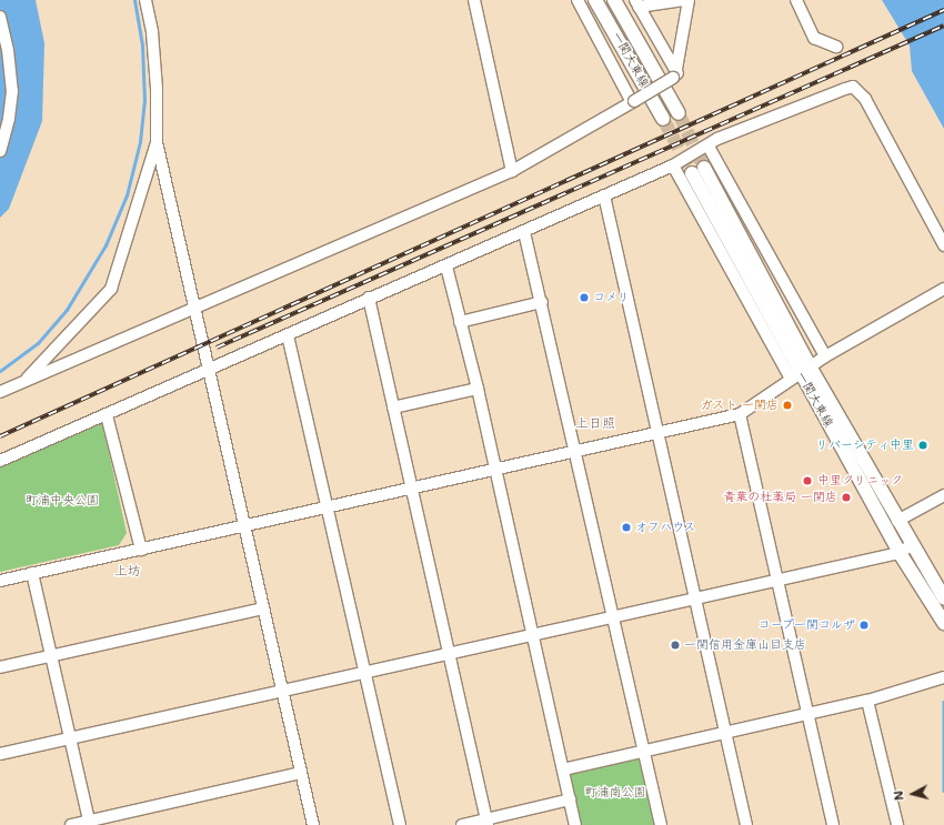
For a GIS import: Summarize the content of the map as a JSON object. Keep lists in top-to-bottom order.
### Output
{
  "streets": {
    "main road": ["一関大東線"]
  },
  "districts": ["上日照", "上坊"],
  "parks": ["町浦中央公園", "町浦南公園"],
  "places": [
    "コメリ",
    "ガスト 一関店",
    "リバーシティ中里",
    "中里クリニック",
    "青葉の杜薬局 一関店",
    "オフハウス",
    "コープ一関コルザ",
    "一関信用金庫山目支店"
  ],
  "north": "left"
}
